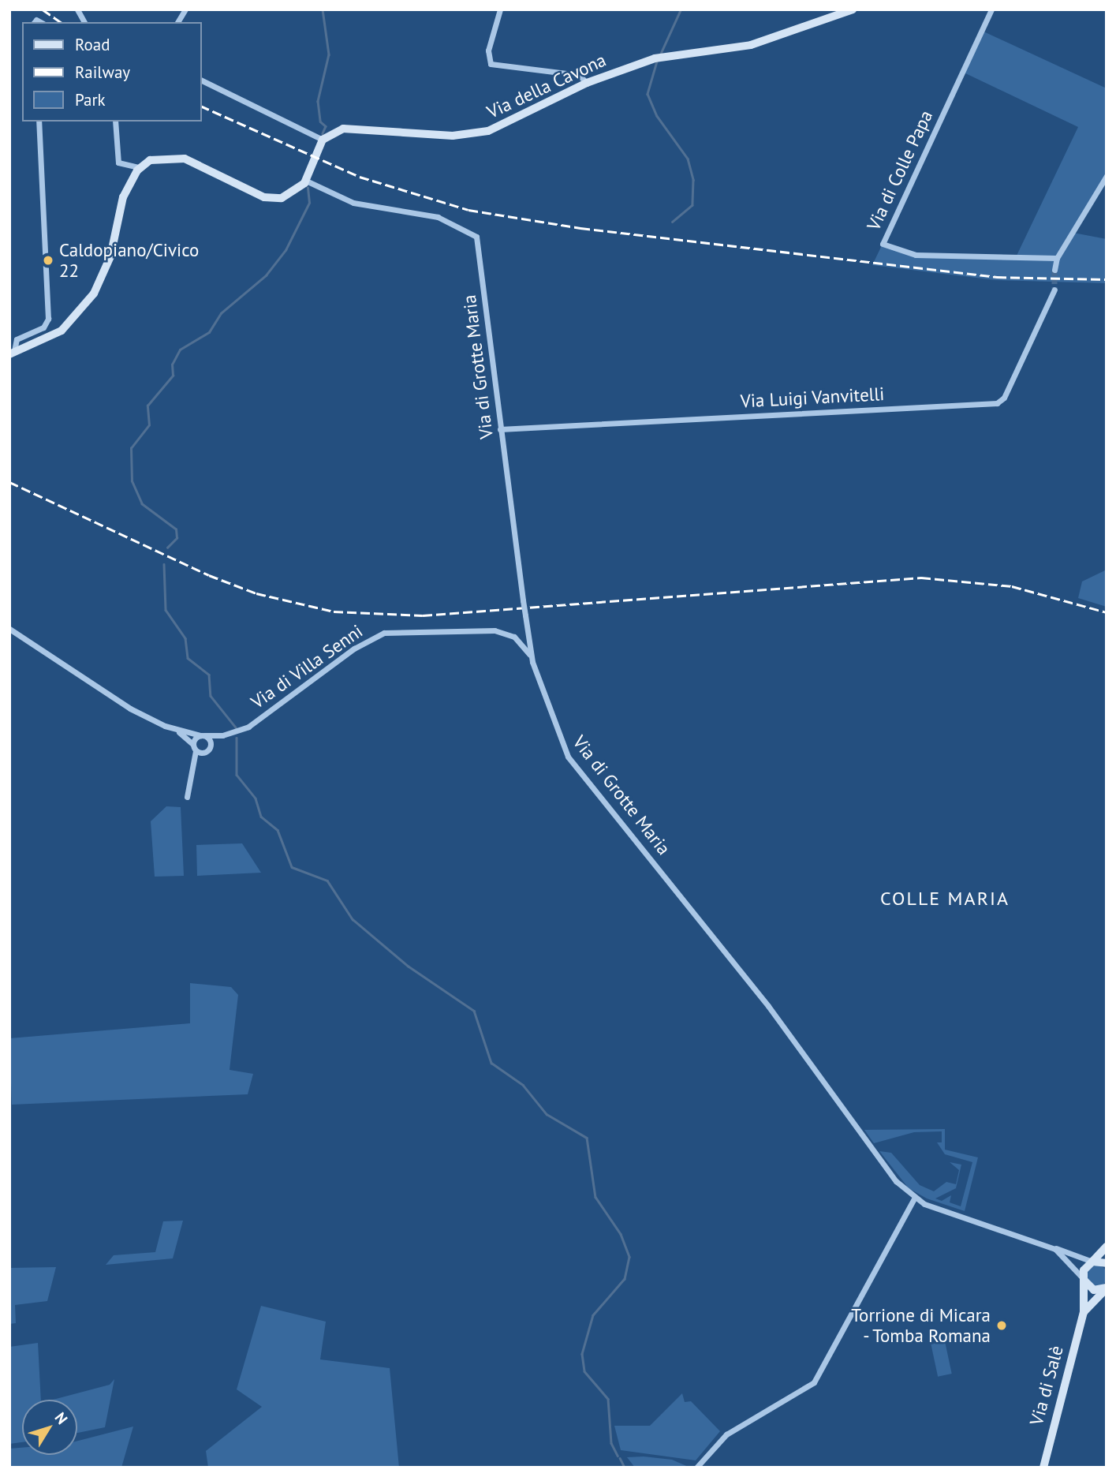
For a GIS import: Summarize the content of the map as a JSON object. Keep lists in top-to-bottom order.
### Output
{
  "streets": {
    "main road": ["Via della Cavona", "Via di Salè"],
    "street": [
      "Via di Colle Papa",
      "Via di Grotte Maria",
      "Via Luigi Vanvitelli",
      "Via di Villa Senni"
    ]
  },
  "crossings": [
    ["Via di Grotte Maria", "Via Luigi Vanvitelli"],
    ["Via di Grotte Maria", "Via di Villa Senni"],
    ["Via di Grotte Maria", "Via di Salè"]
  ],
  "districts": ["COLLE MARIA"],
  "places": ["Caldopiano/Civico 22", "Torrione di Micara - Tomba Romana"],
  "legend": ["Road", "Railway", "Park"],
  "north": "top right"
}
